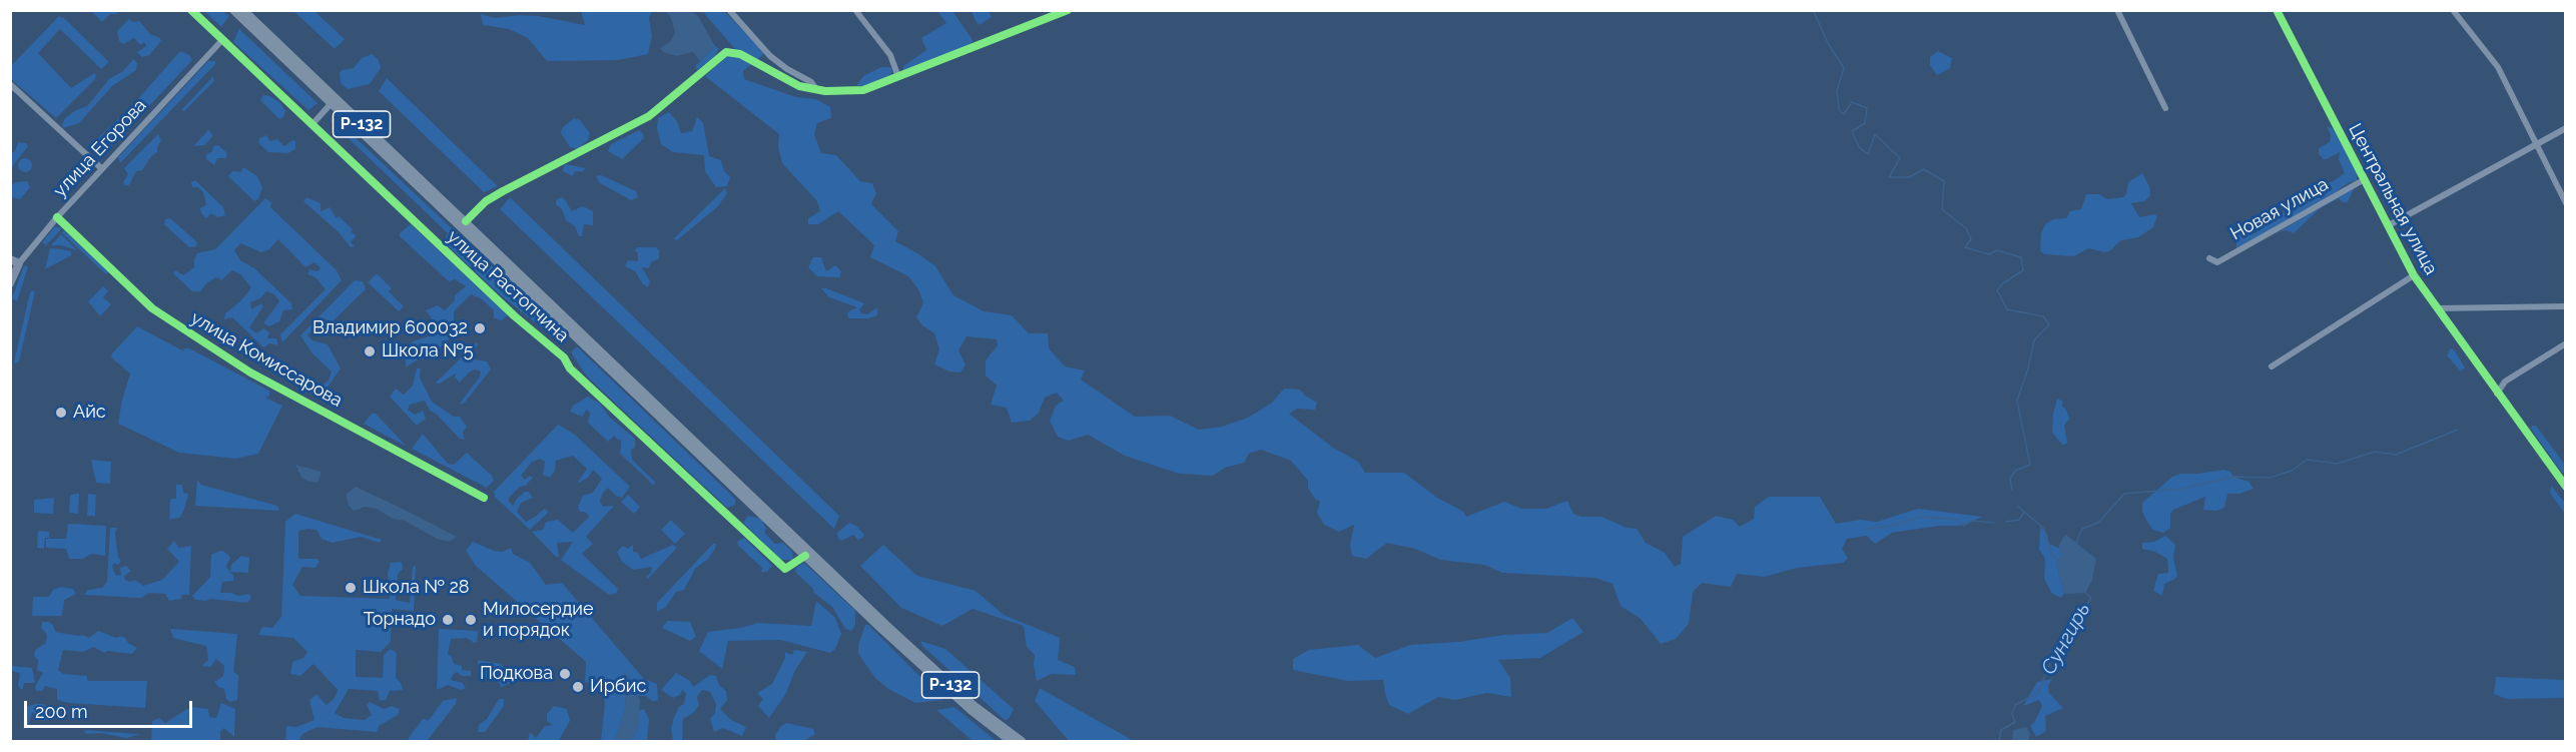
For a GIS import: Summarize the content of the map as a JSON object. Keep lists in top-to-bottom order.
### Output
{
  "streets": {
    "highway": ["Р-132", "улица Растопчина"],
    "main road": ["улица Егорова"],
    "street": ["Центральная улица", "Новая улица", "улица Комиссарова"]
  },
  "crossings": [
    ["улица Егорова", "улица Растопчина"],
    ["улица Егорова", "улица Комиссарова"],
    ["Центральная улица", "Новая улица"]
  ],
  "water": ["Сунгирь"],
  "places": [
    "Владимир 600032",
    "Школа №5",
    "Айс",
    "Школа № 28",
    "Торнадо",
    "Милосердие и порядок",
    "Подкова",
    "Ирбис"
  ],
  "scale_bar": "200 m"
}
